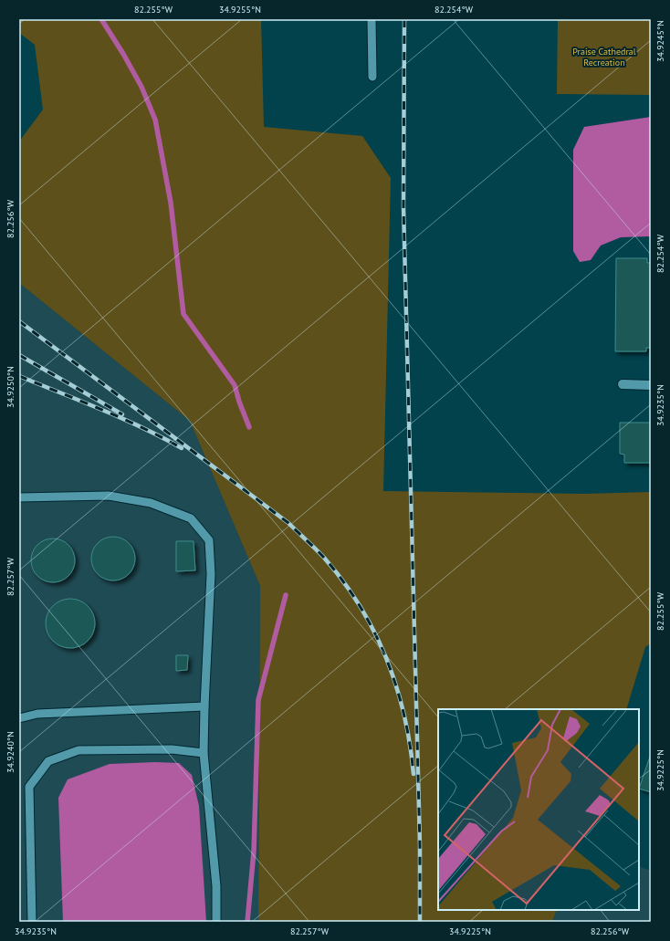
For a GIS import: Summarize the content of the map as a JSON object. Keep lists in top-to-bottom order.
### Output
{
  "parks": ["Praise Cathedral Recreation"],
  "coordinates": [
    "82.255°W",
    "34.9255°N",
    "82.254°W",
    "34.9245°N",
    "82.256°W",
    "34.9250°N",
    "34.9235°N",
    "82.257°W",
    "34.9240°N",
    "34.9225°N"
  ]
}
